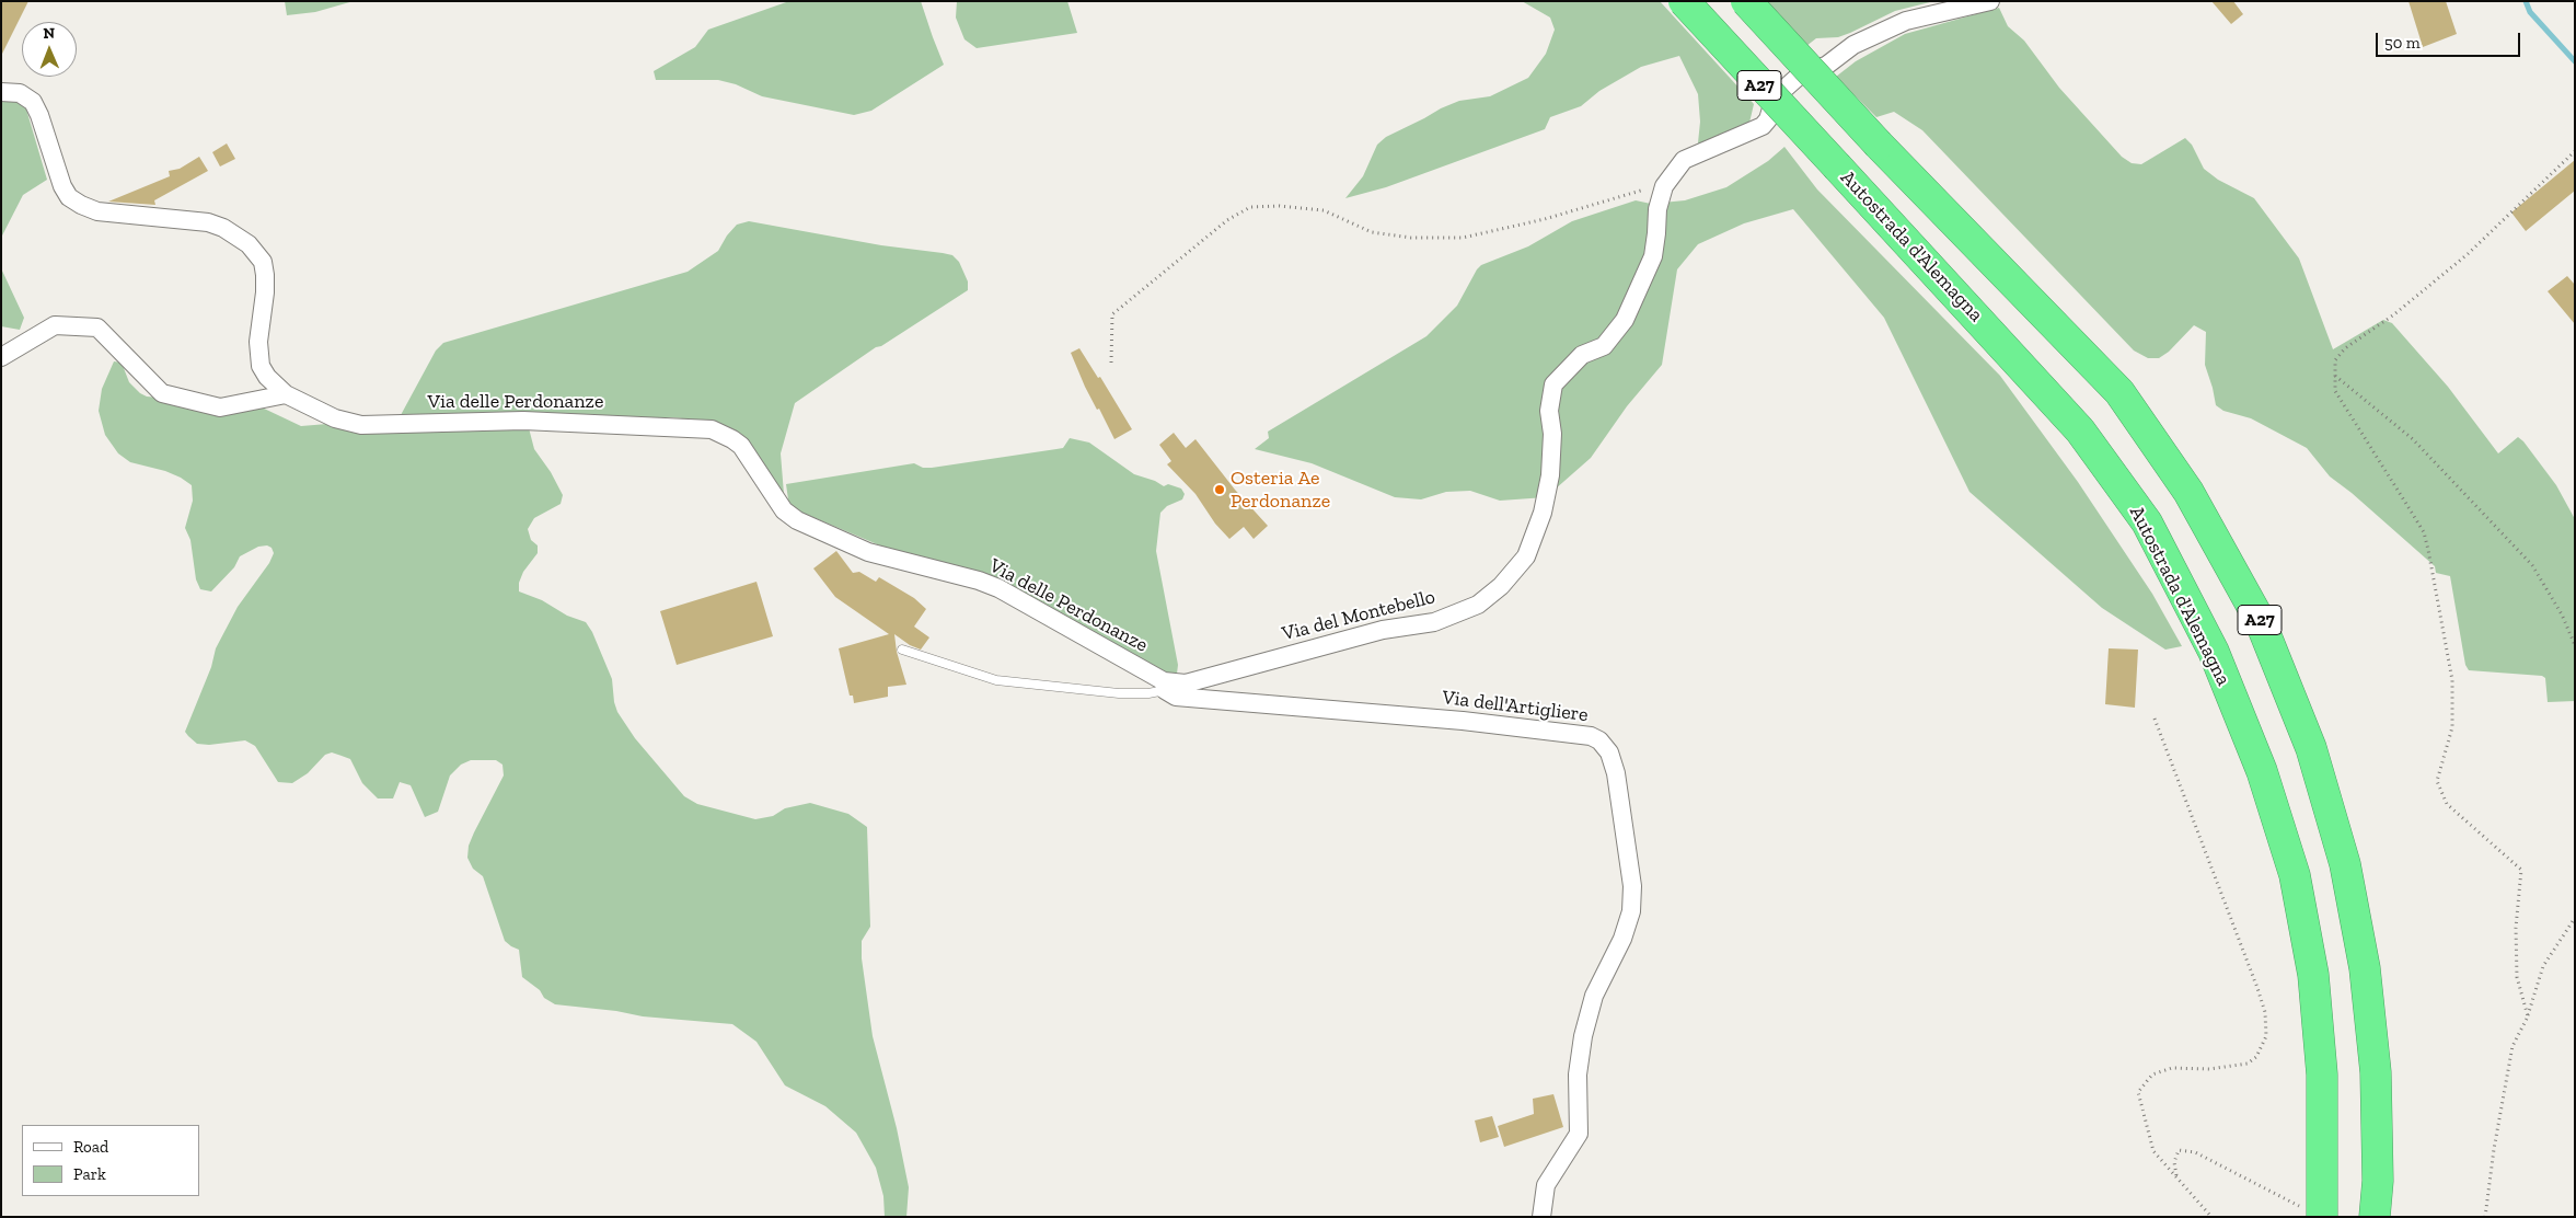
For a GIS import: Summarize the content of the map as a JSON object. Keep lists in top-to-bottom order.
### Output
{
  "streets": {
    "highway": ["A27", "Autostrada d'Alemagna"],
    "street": ["Via delle Perdonanze", "Via del Montebello", "Via dell'Artigliere"]
  },
  "crossings": [
    ["Via delle Perdonanze", "Via del Montebello"],
    ["Via delle Perdonanze", "Via dell'Artigliere"],
    ["Via del Montebello", "Via dell'Artigliere"]
  ],
  "places": ["Osteria Ae Perdonanze"],
  "legend": ["Road", "Park"],
  "scale_bar": "50 m",
  "north": "top"
}
